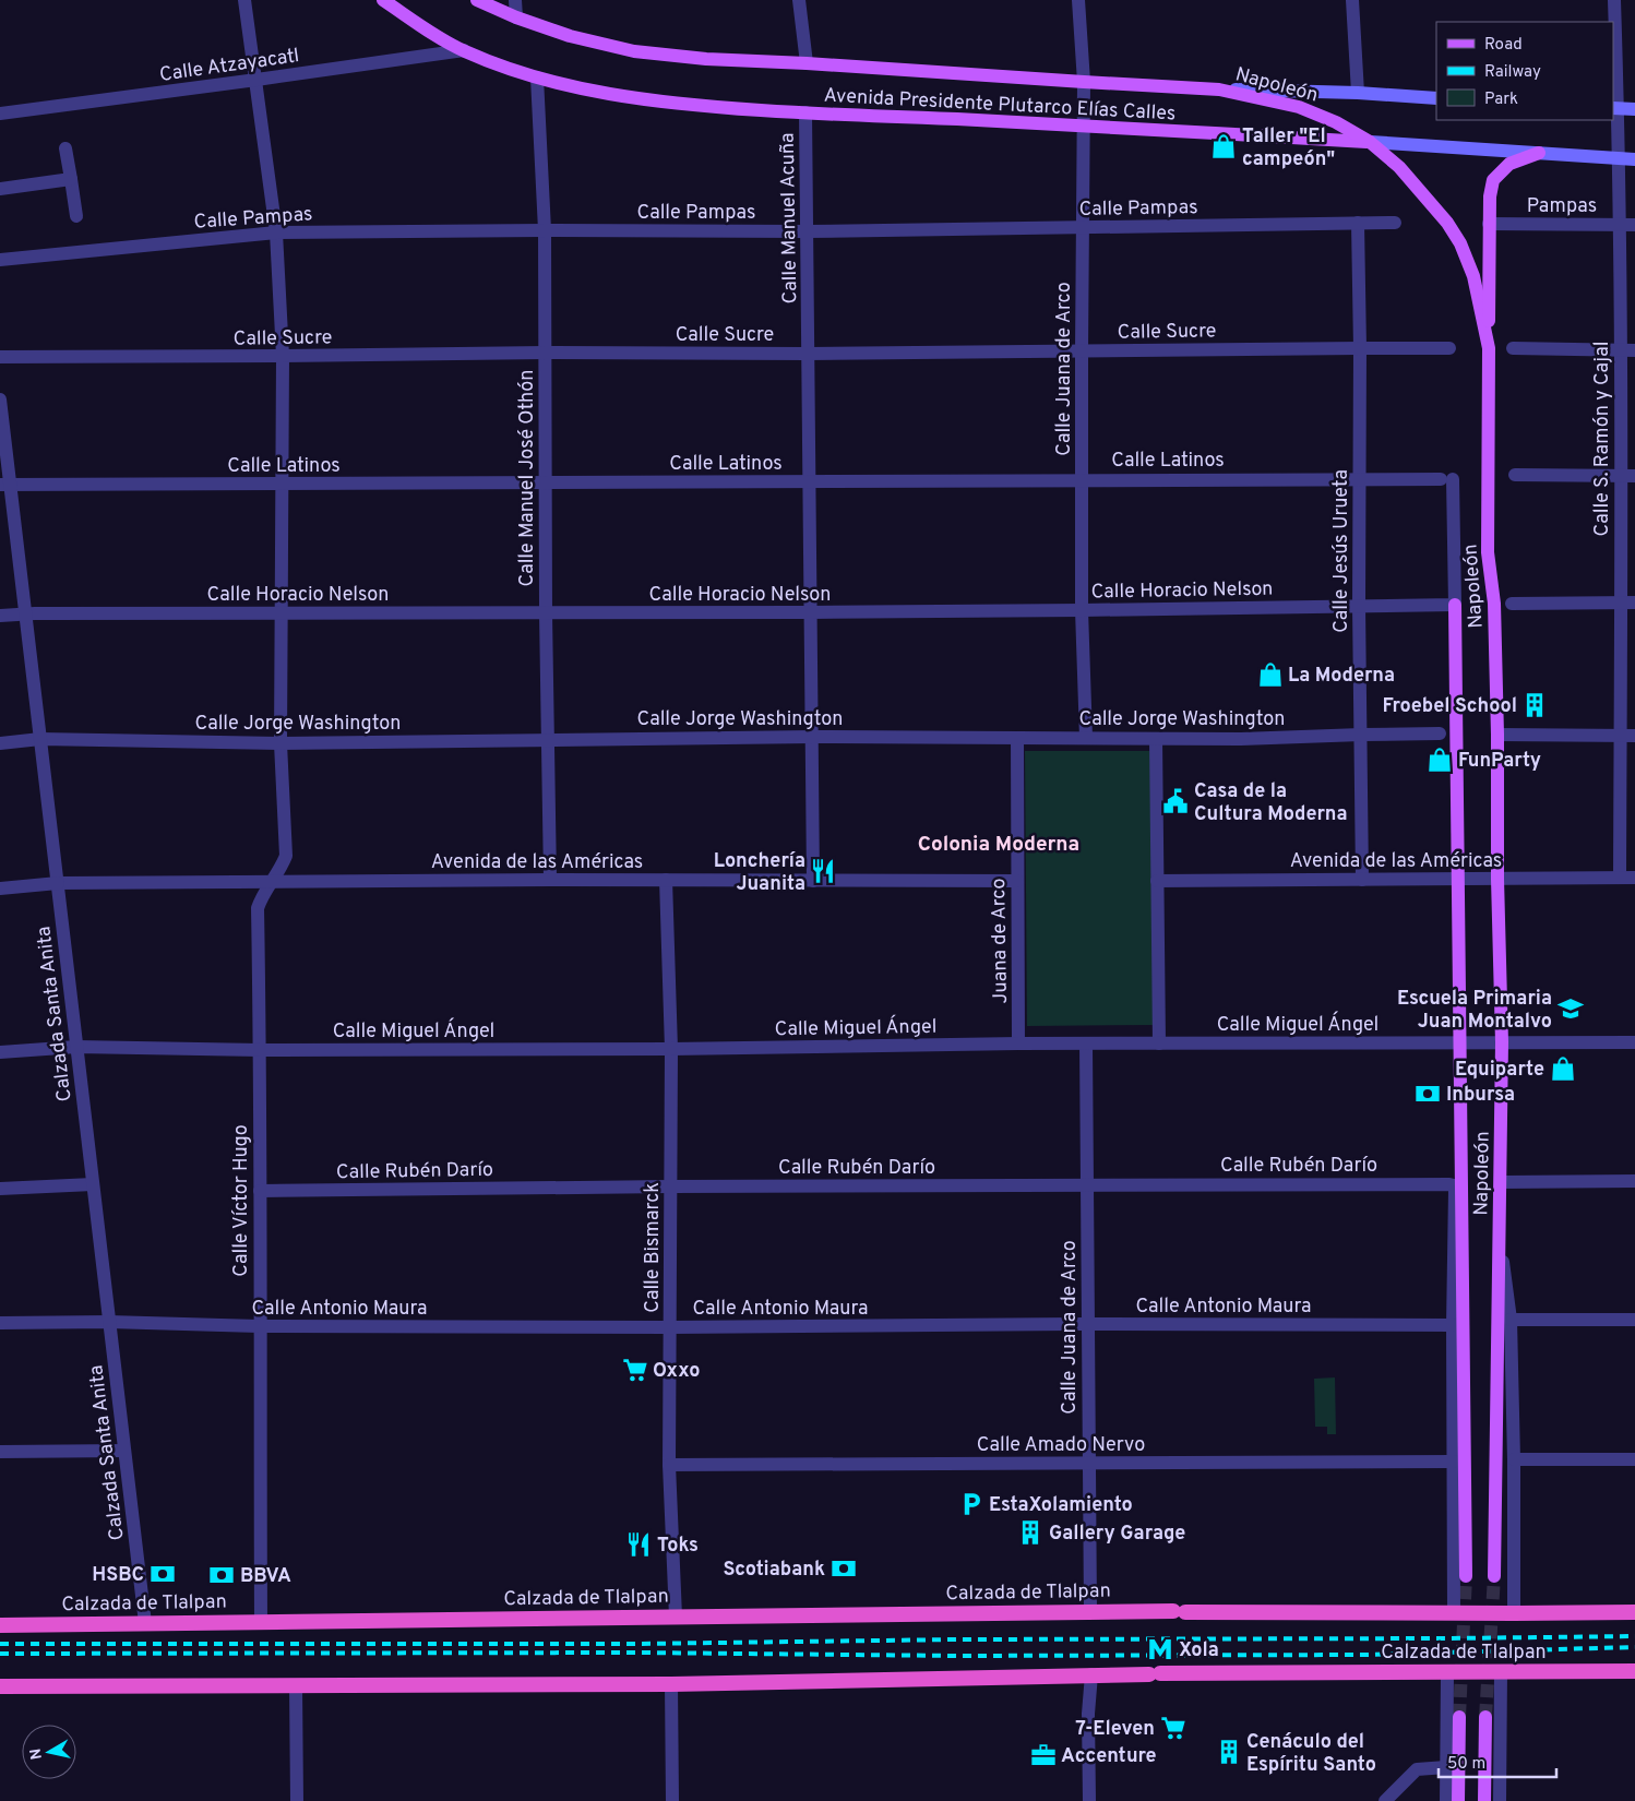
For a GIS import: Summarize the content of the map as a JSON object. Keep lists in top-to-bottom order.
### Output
{
  "streets": {
    "highway": ["Calzada de Tlalpan"],
    "main road": ["Napoleón", "Avenida Presidente Plutarco Elías Calles"],
    "street": [
      "Calle Atzayacatl",
      "Pampas",
      "Calle Pampas",
      "Calle Manuel Acuña",
      "Calle Sucre",
      "Calle Juana de Arco",
      "Calle S. Ramón y Cajal",
      "Calle Latinos",
      "Calle Manuel José Othón",
      "Calle Jesús Urueta",
      "Calle Horacio Nelson",
      "Calle Jorge Washington",
      "Avenida de las Américas",
      "Juana de Arco",
      "Calzada Santa Anita",
      "Calle Miguel Ángel",
      "Calle Rubén Darío",
      "Calle Víctor Hugo",
      "Calle Bismarck",
      "Calle Antonio Maura",
      "Calle Amado Nervo"
    ]
  },
  "crossings": [
    ["Calle Atzayacatl", "Avenida Presidente Plutarco Elías Calles"],
    ["Calle Atzayacatl", "Calle Víctor Hugo"],
    ["Napoleón", "Avenida Presidente Plutarco Elías Calles"],
    ["Napoleón", "Calle Latinos"],
    ["Napoleón", "Calle Horacio Nelson"],
    ["Napoleón", "Avenida de las Américas"],
    ["Napoleón", "Calle Miguel Ángel"],
    ["Napoleón", "Calle Rubén Darío"],
    ["Napoleón", "Calle Antonio Maura"],
    ["Napoleón", "Calle Amado Nervo"],
    ["Napoleón", "Calzada de Tlalpan"],
    ["Avenida Presidente Plutarco Elías Calles", "Calle Manuel Acuña"],
    ["Avenida Presidente Plutarco Elías Calles", "Calle Juana de Arco"],
    ["Avenida Presidente Plutarco Elías Calles", "Calle S. Ramón y Cajal"],
    ["Avenida Presidente Plutarco Elías Calles", "Calle Manuel José Othón"],
    ["Pampas", "Calle S. Ramón y Cajal"],
    ["Calle Pampas", "Calle Manuel Acuña"],
    ["Calle Pampas", "Calle Juana de Arco"],
    ["Calle Pampas", "Calle Manuel José Othón"],
    ["Calle Pampas", "Calle Jesús Urueta"],
    ["Calle Pampas", "Calle Víctor Hugo"],
    ["Calle Manuel Acuña", "Calle Sucre"],
    ["Calle Manuel Acuña", "Calle Latinos"],
    ["Calle Manuel Acuña", "Calle Horacio Nelson"],
    ["Calle Manuel Acuña", "Calle Jorge Washington"],
    ["Calle Manuel Acuña", "Avenida de las Américas"],
    ["Calle Sucre", "Calle Juana de Arco"],
    ["Calle Sucre", "Calle Manuel José Othón"],
    ["Calle Sucre", "Calle Jesús Urueta"],
    ["Calle Sucre", "Calle Víctor Hugo"],
    ["Calle Juana de Arco", "Calle Latinos"],
    ["Calle Juana de Arco", "Calle Horacio Nelson"],
    ["Calle Juana de Arco", "Calle Jorge Washington"],
    ["Calle Juana de Arco", "Calle Miguel Ángel"],
    ["Calle Juana de Arco", "Calle Rubén Darío"],
    ["Calle Juana de Arco", "Calle Antonio Maura"],
    ["Calle Juana de Arco", "Calle Amado Nervo"],
    ["Calle Juana de Arco", "Calzada de Tlalpan"],
    ["Calle S. Ramón y Cajal", "Avenida de las Américas"],
    ["Calle Latinos", "Calle Manuel José Othón"],
    ["Calle Latinos", "Calle Jesús Urueta"],
    ["Calle Latinos", "Calzada Santa Anita"],
    ["Calle Latinos", "Calle Víctor Hugo"],
    ["Calle Manuel José Othón", "Calle Horacio Nelson"],
    ["Calle Manuel José Othón", "Calle Jorge Washington"],
    ["Calle Manuel José Othón", "Avenida de las Américas"],
    ["Calle Jesús Urueta", "Calle Horacio Nelson"],
    ["Calle Jesús Urueta", "Calle Jorge Washington"],
    ["Calle Jesús Urueta", "Avenida de las Américas"],
    ["Calle Horacio Nelson", "Calzada Santa Anita"],
    ["Calle Horacio Nelson", "Calle Víctor Hugo"],
    ["Calle Jorge Washington", "Juana de Arco"],
    ["Calle Jorge Washington", "Calzada Santa Anita"],
    ["Calle Jorge Washington", "Calle Víctor Hugo"],
    ["Avenida de las Américas", "Juana de Arco"],
    ["Avenida de las Américas", "Calzada Santa Anita"],
    ["Avenida de las Américas", "Calle Víctor Hugo"],
    ["Avenida de las Américas", "Calle Bismarck"],
    ["Juana de Arco", "Calle Miguel Ángel"],
    ["Calzada Santa Anita", "Calle Miguel Ángel"],
    ["Calzada Santa Anita", "Calle Antonio Maura"],
    ["Calzada Santa Anita", "Calzada de Tlalpan"],
    ["Calle Miguel Ángel", "Calle Víctor Hugo"],
    ["Calle Miguel Ángel", "Calle Bismarck"],
    ["Calle Rubén Darío", "Calle Víctor Hugo"],
    ["Calle Rubén Darío", "Calle Bismarck"],
    ["Calle Víctor Hugo", "Calle Antonio Maura"],
    ["Calle Víctor Hugo", "Calzada de Tlalpan"],
    ["Calle Bismarck", "Calle Antonio Maura"],
    ["Calle Bismarck", "Calle Amado Nervo"],
    ["Calle Bismarck", "Calzada de Tlalpan"]
  ],
  "districts": ["Colonia Moderna"],
  "places": {
    "shop": [
      "Taller \"El campeón\"",
      "La Moderna",
      "FunParty",
      "Equiparte"
    ],
    "building": ["Froebel School", "Gallery Garage", "Cenáculo del Espíritu Santo"],
    "public building": ["Casa de la Cultura Moderna"],
    "restaurant": ["Lonchería Juanita", "Toks"],
    "school or university": ["Escuela Primaria Juan Montalvo"],
    "bank": [
      "Inbursa",
      "Scotiabank",
      "HSBC",
      "BBVA"
    ],
    "supermarket": ["Oxxo", "7-Eleven"],
    "parking": ["EstaXolamiento"],
    "metro station": ["Xola"],
    "office": ["Accenture"]
  },
  "legend": ["Road", "Railway", "Park"],
  "scale_bar": "50 m",
  "north": "left"
}
